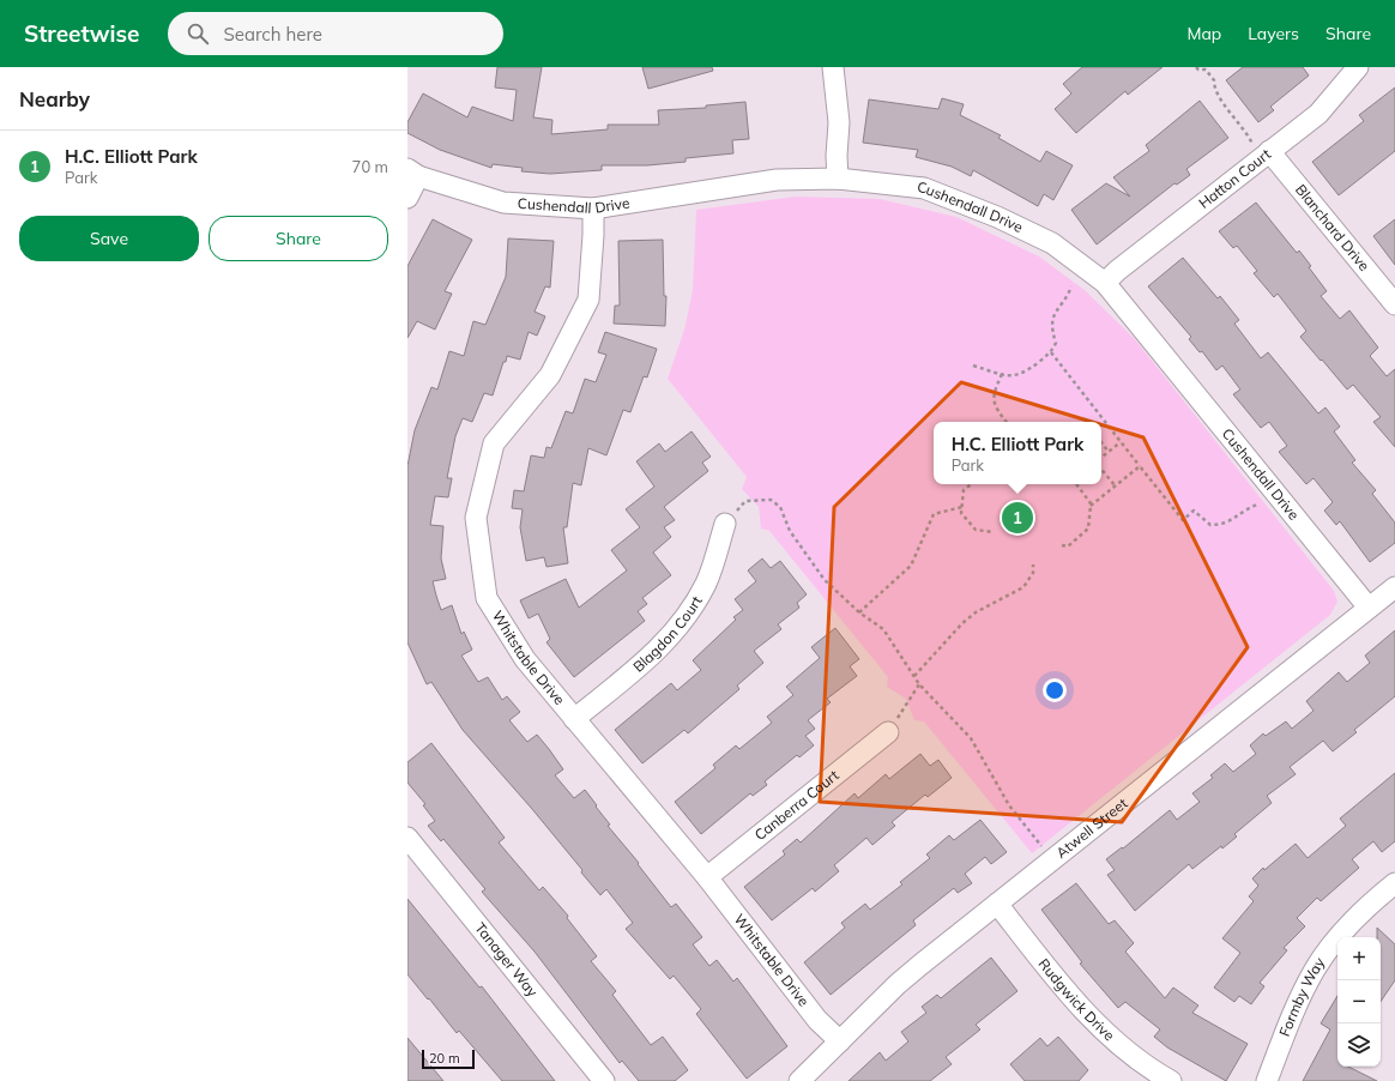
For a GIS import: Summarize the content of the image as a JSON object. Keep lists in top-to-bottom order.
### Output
{
  "streets": {
    "street": [
      "Hatton Court",
      "Cushendall Drive",
      "Blanchard Drive",
      "Blagdon Court",
      "Whitstable Drive",
      "Canberra Court",
      "Atwell Street",
      "Tanager Way",
      "Formby Way",
      "Rudgwick Drive"
    ]
  },
  "crossings": [
    ["Hatton Court", "Cushendall Drive"],
    ["Hatton Court", "Blanchard Drive"],
    ["Cushendall Drive", "Whitstable Drive"],
    ["Cushendall Drive", "Atwell Street"],
    ["Blagdon Court", "Whitstable Drive"],
    ["Whitstable Drive", "Canberra Court"],
    ["Whitstable Drive", "Atwell Street"],
    ["Atwell Street", "Rudgwick Drive"]
  ],
  "scale_bar": "20 m",
  "page": {
    "header": "Streetwise",
    "search": "Search here",
    "nav": ["Map", "Layers", "Share"],
    "heading": "Nearby",
    "list": [
      {
        "mark": "1",
        "name": "H.C. Elliott Park",
        "note": "Park",
        "value": "70 m"
      }
    ],
    "buttons": ["Save", "Share"],
    "popup": ["H.C. Elliott Park", "Park"],
    "pins": "1",
    "map_buttons": ["+", "−"],
    "scale": "20 m"
  }
}
